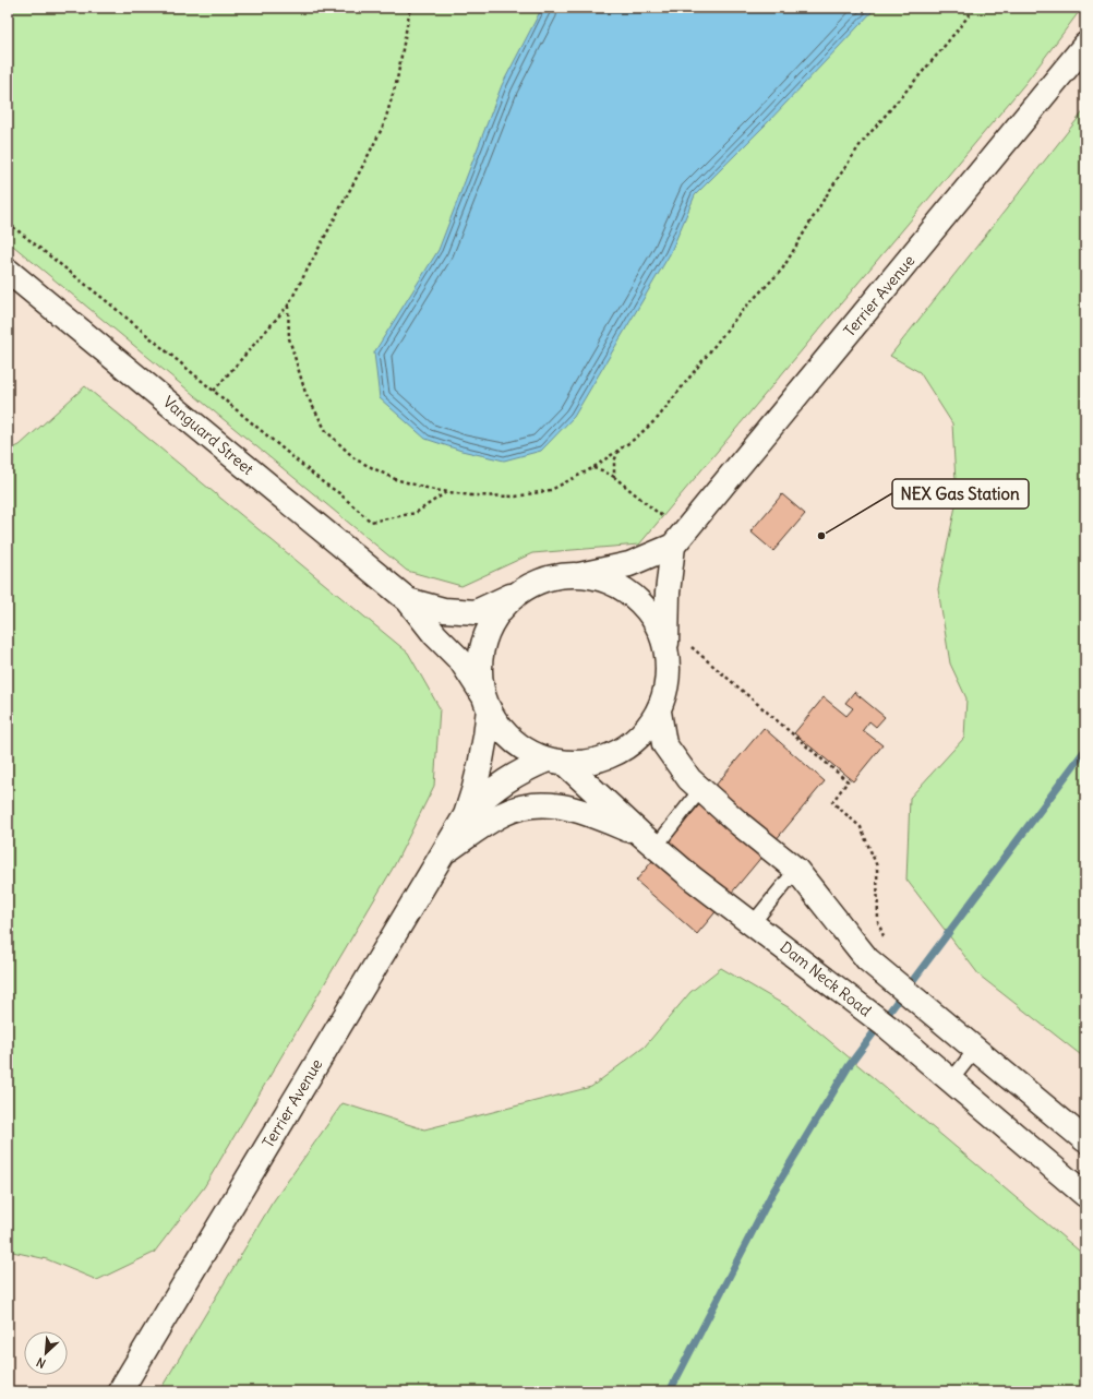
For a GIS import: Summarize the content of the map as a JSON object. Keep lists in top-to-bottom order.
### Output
{
  "streets": {
    "street": ["Terrier Avenue", "Vanguard Street", "Dam Neck Road"]
  },
  "crossings": [
    ["Terrier Avenue", "Vanguard Street"],
    ["Terrier Avenue", "Dam Neck Road"],
    ["Vanguard Street", "Dam Neck Road"]
  ],
  "places": ["NEX Gas Station"],
  "north": "bottom left"
}
